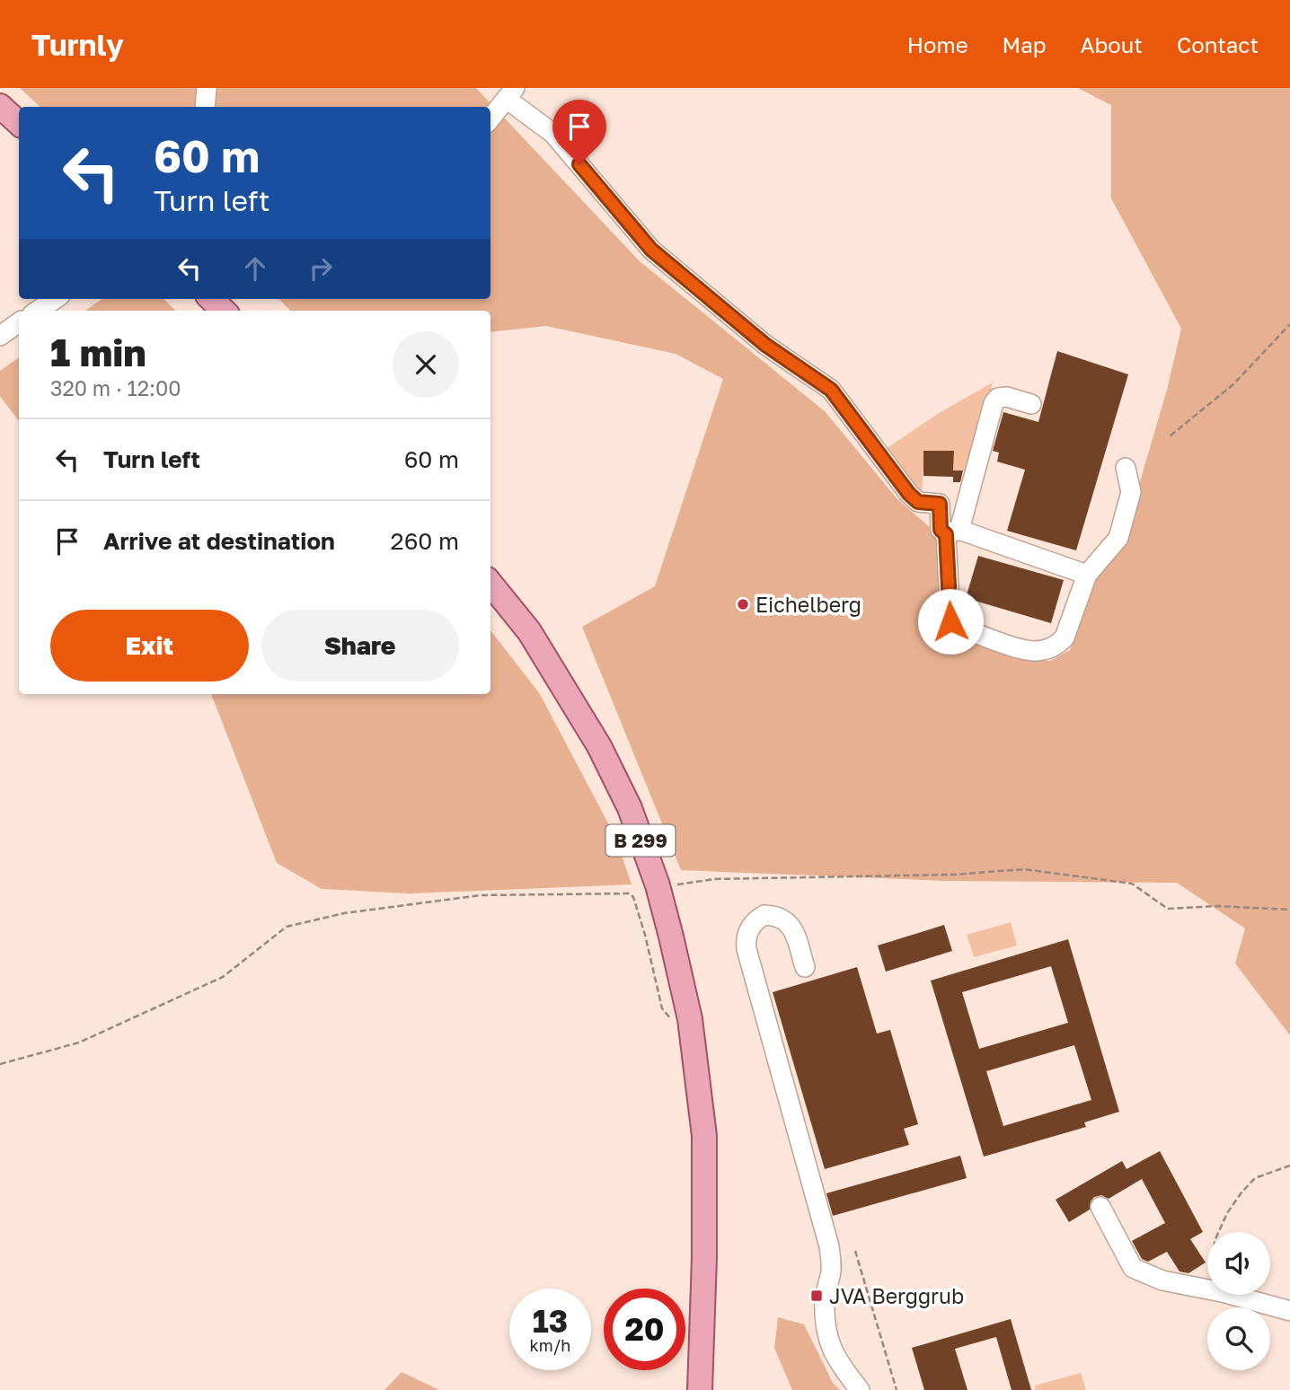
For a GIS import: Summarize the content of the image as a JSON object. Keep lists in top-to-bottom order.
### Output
{
  "streets": {
    "main road": ["B 299"]
  },
  "places": {
    "other": ["Eichelberg"],
    "transit": ["JVA Berggrub"]
  },
  "page": {
    "header": "Turnly",
    "nav": [
      "Home",
      "Map",
      "About",
      "Contact"
    ],
    "turn": ["60 m", "Turn left"],
    "heading": ["1 min", "320 m · 12:00"],
    "list": [
      {
        "name": "Turn left",
        "value": "60 m"
      },
      {
        "name": "Arrive at destination",
        "value": "260 m"
      }
    ],
    "buttons": ["Exit", "Share"],
    "speed": "13 km/h",
    "limit": "20"
  }
}
